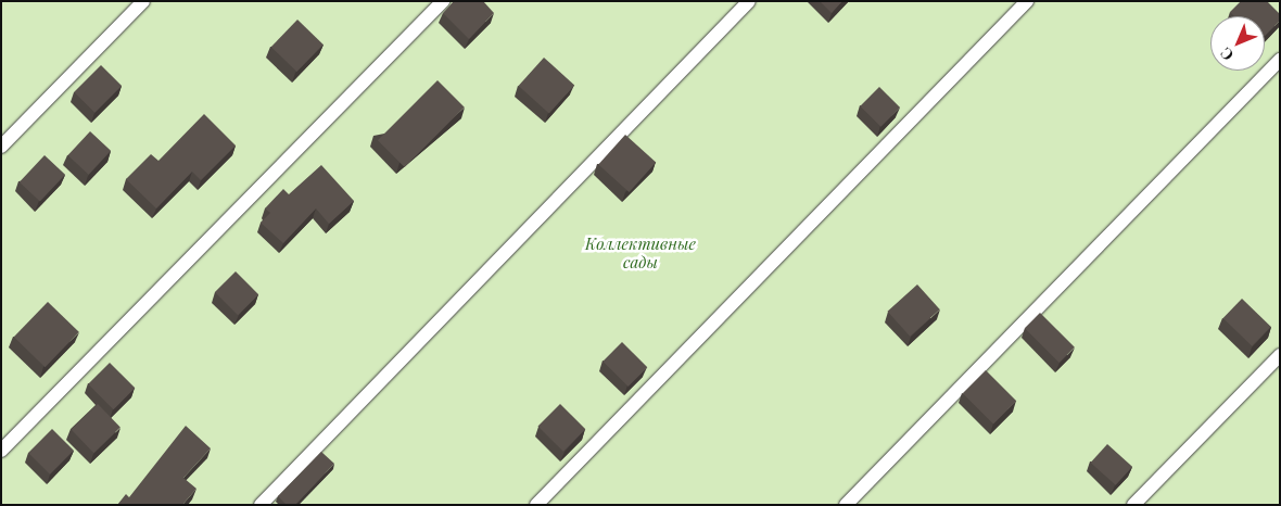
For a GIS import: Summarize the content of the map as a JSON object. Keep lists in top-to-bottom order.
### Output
{
  "parks": ["Коллективные сады"],
  "north": "bottom left"
}
